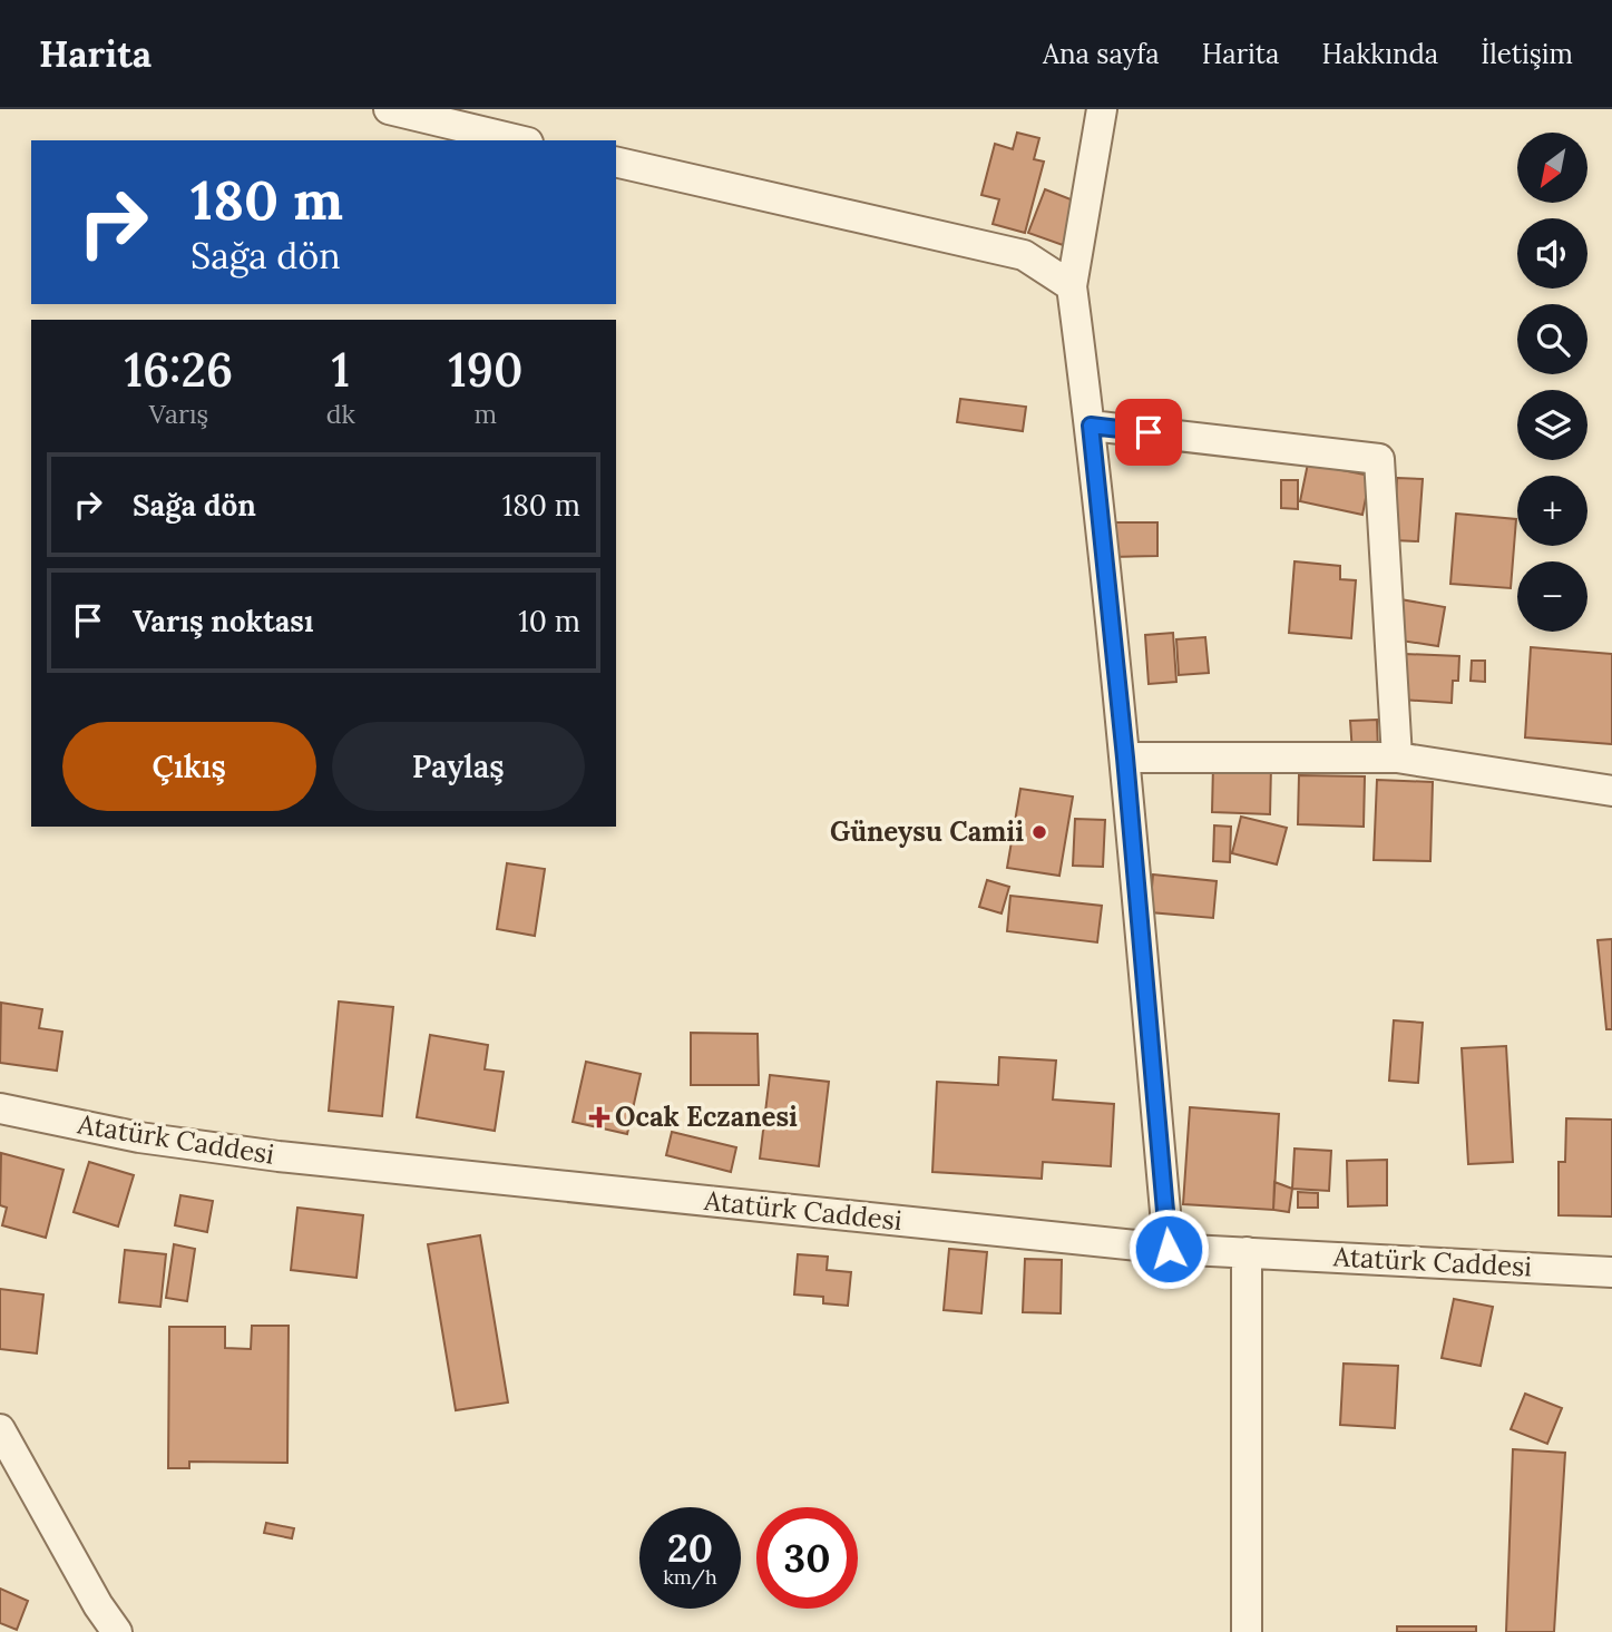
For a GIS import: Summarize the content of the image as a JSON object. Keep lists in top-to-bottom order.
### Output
{
  "streets": {
    "street": ["Atatürk Caddesi"]
  },
  "places": {
    "other": ["Güneysu Camii"],
    "health": ["Ocak Eczanesi"]
  },
  "north": "bottom left",
  "page": {
    "header": "Harita",
    "nav": [
      "Ana sayfa",
      "Harita",
      "Hakkında",
      "İletişim"
    ],
    "map_buttons": ["+", "−"],
    "turn": ["180 m", "Sağa dön"],
    "eta": [
      "16:26",
      "Varış",
      "1",
      "dk",
      "190",
      "m"
    ],
    "list": [
      {
        "name": "Sağa dön",
        "value": "180 m"
      },
      {
        "name": "Varış noktası",
        "value": "10 m"
      }
    ],
    "buttons": ["Çıkış", "Paylaş"],
    "speed": "20 km/h",
    "limit": "30"
  }
}
